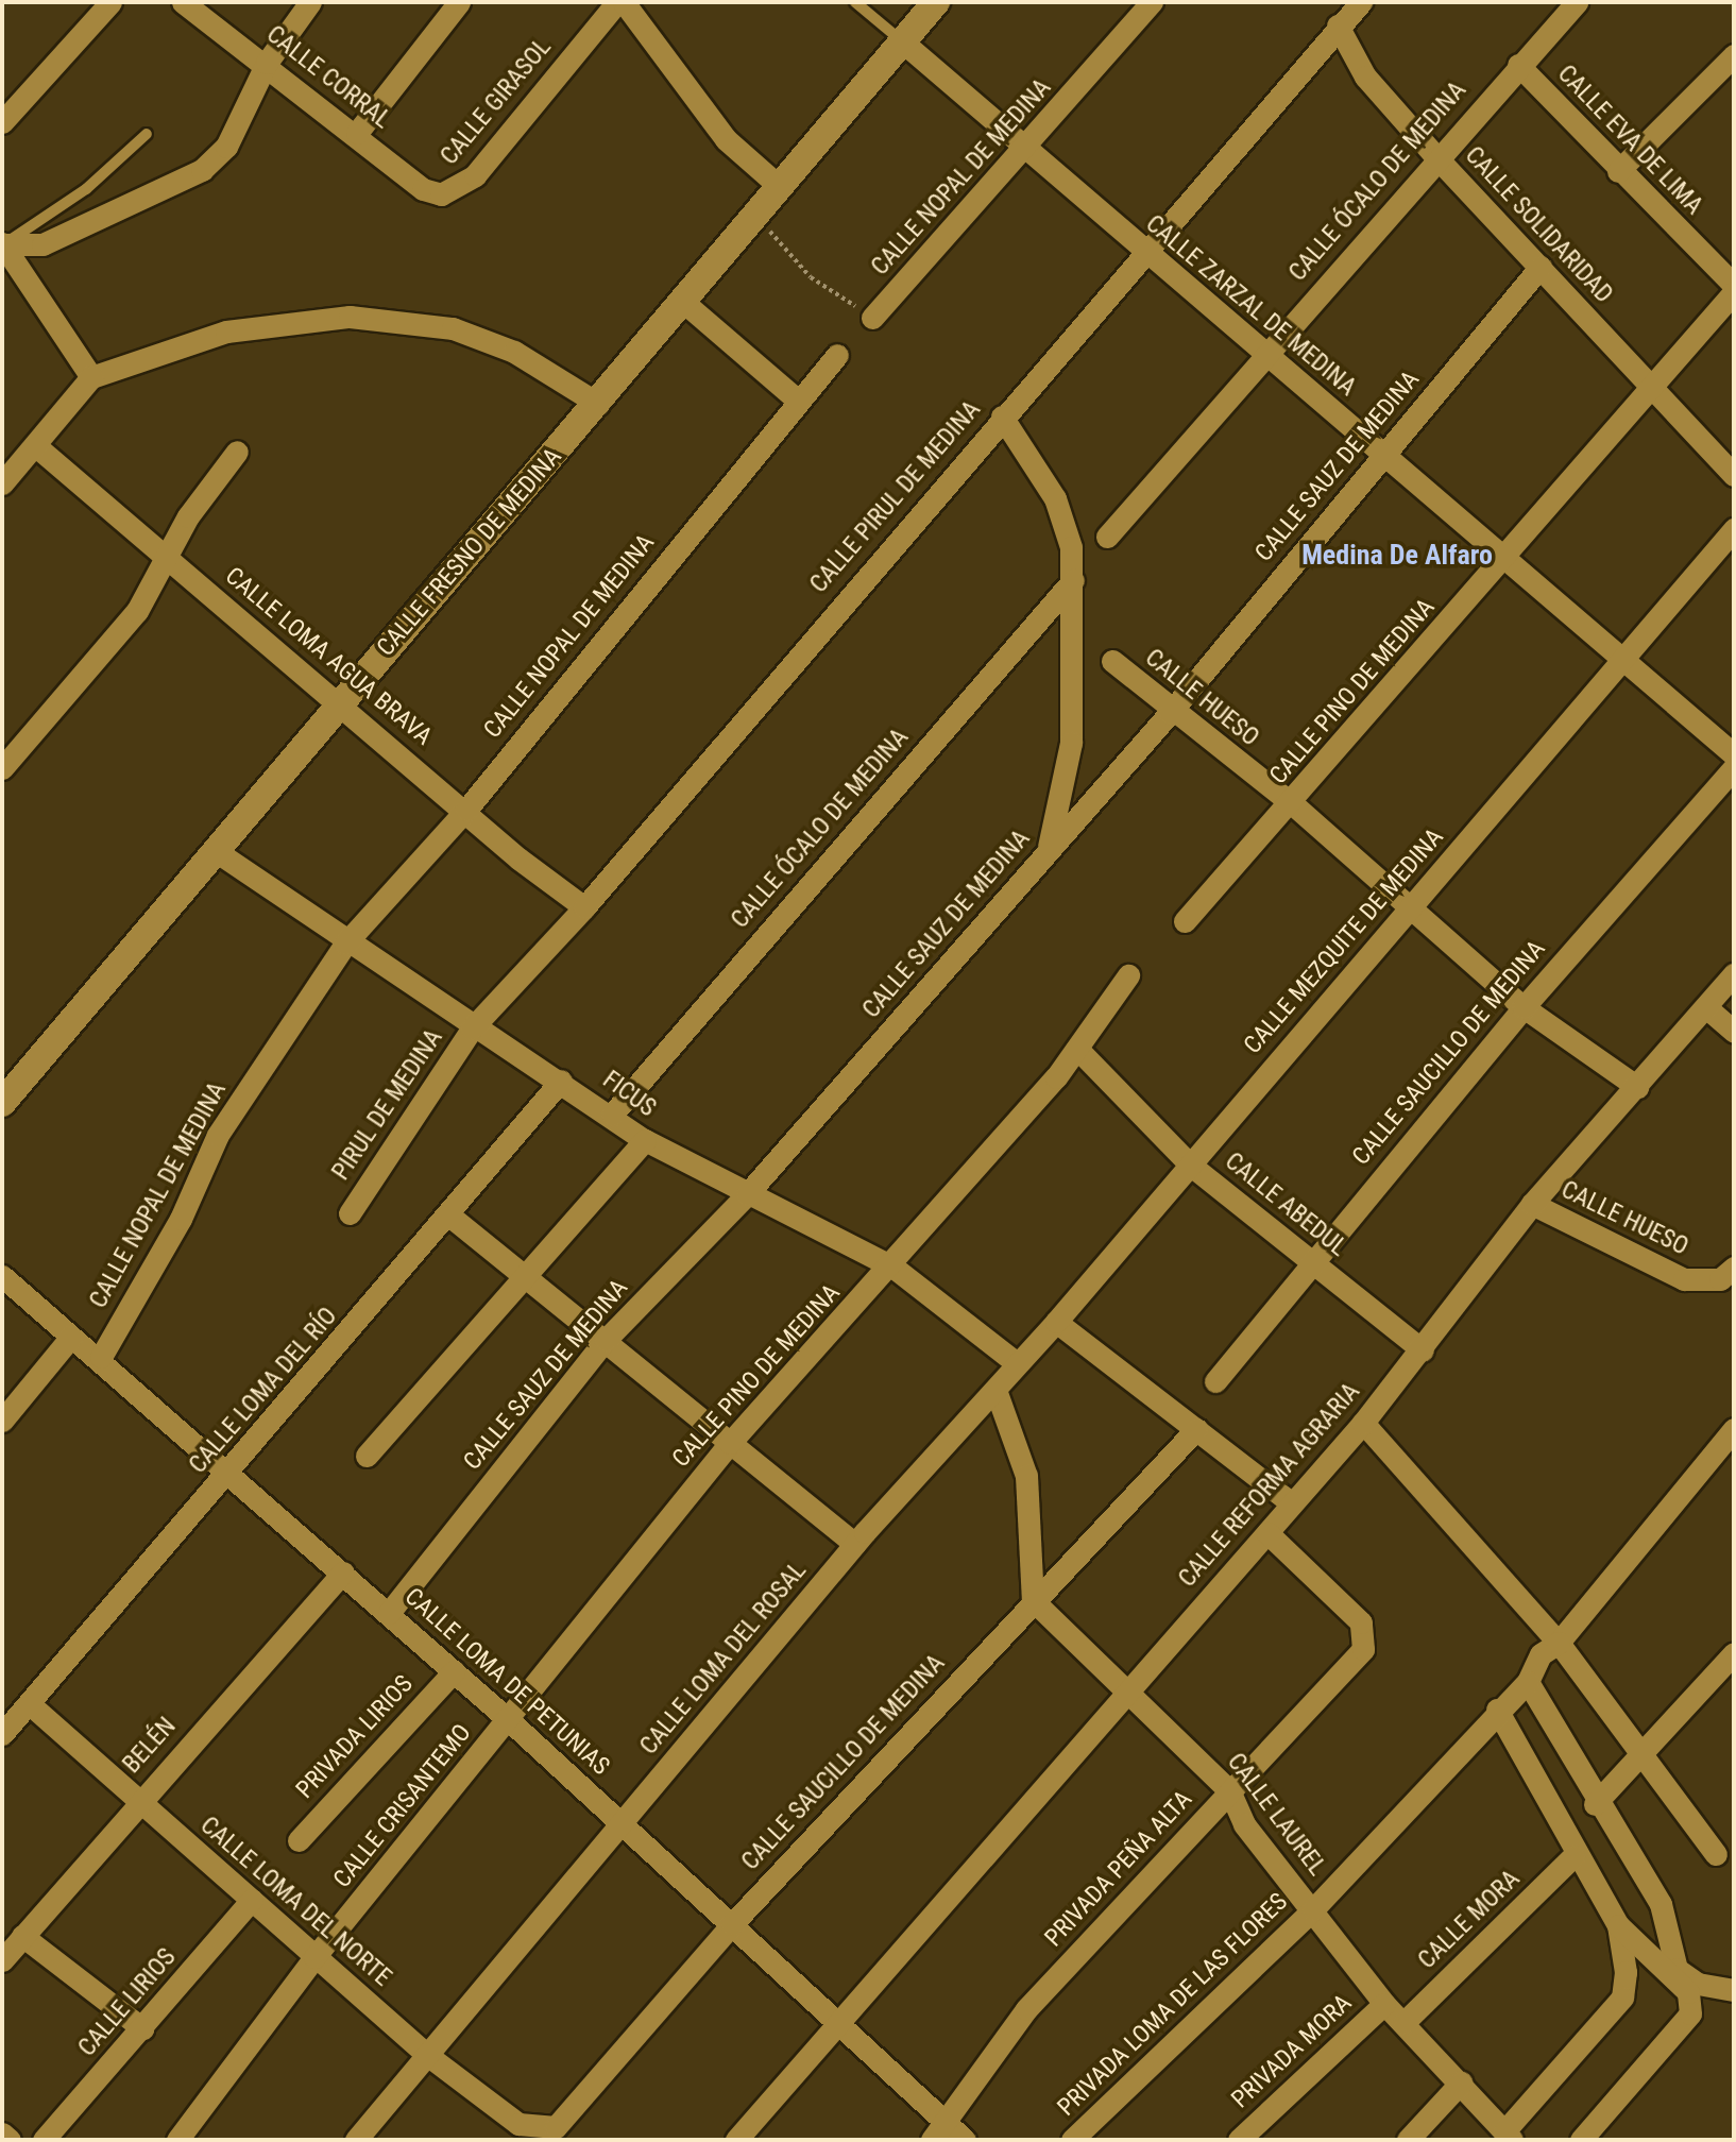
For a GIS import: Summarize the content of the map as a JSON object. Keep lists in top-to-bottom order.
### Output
{
  "streets": {
    "street": [
      "CALLE CORRAL",
      "CALLE GIRASOL",
      "CALLE EVA DE LIMA",
      "CALLE NOPAL DE MEDINA",
      "CALLE ÓCALO DE MEDINA",
      "CALLE SOLIDARIDAD",
      "CALLE ZARZAL DE MEDINA",
      "CALLE SAUZ DE MEDINA",
      "CALLE PIRUL DE MEDINA",
      "CALLE FRESNO DE MEDINA",
      "CALLE LOMA AGUA BRAVA",
      "CALLE PINO DE MEDINA",
      "CALLE HUESO",
      "CALLE MEZQUITE DE MEDINA",
      "CALLE SAUCILLO DE MEDINA",
      "FICUS",
      "PIRUL DE MEDINA",
      "CALLE ABEDUL",
      "CALLE LOMA DEL RÍO",
      "CALLE REFORMA AGRARIA",
      "CALLE LOMA DEL ROSAL",
      "CALLE LOMA DE PETUNIAS",
      "PRIVADA LIRIOS",
      "BELÉN",
      "CALLE CRISANTEMO",
      "CALLE LAUREL",
      "PRIVADA PEÑA ALTA",
      "CALLE LOMA DEL NORTE",
      "CALLE MORA",
      "CALLE LIRIOS",
      "PRIVADA LOMA DE LAS FLORES",
      "PRIVADA MORA"
    ]
  },
  "crossings": [
    ["CALLE CORRAL", "CALLE GIRASOL"],
    ["CALLE EVA DE LIMA", "CALLE ÓCALO DE MEDINA"],
    ["CALLE NOPAL DE MEDINA", "CALLE ZARZAL DE MEDINA"],
    ["CALLE NOPAL DE MEDINA", "CALLE LOMA AGUA BRAVA"],
    ["CALLE NOPAL DE MEDINA", "FICUS"],
    ["CALLE NOPAL DE MEDINA", "CALLE LOMA DE PETUNIAS"],
    ["CALLE ÓCALO DE MEDINA", "CALLE SOLIDARIDAD"],
    ["CALLE ÓCALO DE MEDINA", "CALLE ZARZAL DE MEDINA"],
    ["CALLE ÓCALO DE MEDINA", "FICUS"],
    ["CALLE SOLIDARIDAD", "CALLE SAUZ DE MEDINA"],
    ["CALLE SOLIDARIDAD", "CALLE PIRUL DE MEDINA"],
    ["CALLE SOLIDARIDAD", "CALLE PINO DE MEDINA"],
    ["CALLE ZARZAL DE MEDINA", "CALLE SAUZ DE MEDINA"],
    ["CALLE ZARZAL DE MEDINA", "CALLE PIRUL DE MEDINA"],
    ["CALLE ZARZAL DE MEDINA", "CALLE FRESNO DE MEDINA"],
    ["CALLE ZARZAL DE MEDINA", "CALLE PINO DE MEDINA"],
    ["CALLE ZARZAL DE MEDINA", "CALLE MEZQUITE DE MEDINA"],
    ["CALLE SAUZ DE MEDINA", "CALLE HUESO"],
    ["CALLE SAUZ DE MEDINA", "FICUS"],
    ["CALLE SAUZ DE MEDINA", "CALLE LOMA DE PETUNIAS"],
    ["CALLE PIRUL DE MEDINA", "CALLE LOMA AGUA BRAVA"],
    ["CALLE PIRUL DE MEDINA", "FICUS"],
    ["CALLE PIRUL DE MEDINA", "PIRUL DE MEDINA"],
    ["CALLE FRESNO DE MEDINA", "CALLE LOMA AGUA BRAVA"],
    ["CALLE FRESNO DE MEDINA", "FICUS"],
    ["CALLE PINO DE MEDINA", "CALLE HUESO"],
    ["CALLE PINO DE MEDINA", "FICUS"],
    ["CALLE PINO DE MEDINA", "CALLE ABEDUL"],
    ["CALLE PINO DE MEDINA", "CALLE LOMA DE PETUNIAS"],
    ["CALLE PINO DE MEDINA", "CALLE CRISANTEMO"],
    ["CALLE HUESO", "CALLE MEZQUITE DE MEDINA"],
    ["CALLE HUESO", "CALLE SAUCILLO DE MEDINA"],
    ["CALLE HUESO", "CALLE REFORMA AGRARIA"],
    ["CALLE MEZQUITE DE MEDINA", "FICUS"],
    ["CALLE MEZQUITE DE MEDINA", "CALLE ABEDUL"],
    ["CALLE MEZQUITE DE MEDINA", "CALLE LOMA DEL ROSAL"],
    ["CALLE SAUCILLO DE MEDINA", "CALLE ABEDUL"],
    ["CALLE SAUCILLO DE MEDINA", "CALLE LOMA DE PETUNIAS"],
    ["CALLE SAUCILLO DE MEDINA", "CALLE LAUREL"],
    ["CALLE SAUCILLO DE MEDINA", "CALLE LOMA DEL NORTE"],
    ["FICUS", "PIRUL DE MEDINA"],
    ["FICUS", "CALLE LOMA DEL RÍO"],
    ["CALLE ABEDUL", "CALLE REFORMA AGRARIA"],
    ["CALLE LOMA DEL RÍO", "CALLE LOMA DE PETUNIAS"],
    ["CALLE LOMA DEL RÍO", "CALLE LOMA DEL NORTE"],
    ["CALLE REFORMA AGRARIA", "CALLE LOMA DE PETUNIAS"],
    ["CALLE REFORMA AGRARIA", "CALLE LAUREL"],
    ["CALLE REFORMA AGRARIA", "PRIVADA PEÑA ALTA"],
    ["CALLE LOMA DEL ROSAL", "CALLE LOMA DE PETUNIAS"],
    ["CALLE LOMA DEL ROSAL", "CALLE LOMA DEL NORTE"],
    ["CALLE LOMA DE PETUNIAS", "PRIVADA LIRIOS"],
    ["CALLE LOMA DE PETUNIAS", "BELÉN"],
    ["CALLE LOMA DE PETUNIAS", "CALLE CRISANTEMO"],
    ["CALLE LOMA DE PETUNIAS", "PRIVADA PEÑA ALTA"],
    ["BELÉN", "CALLE LOMA DEL NORTE"],
    ["CALLE CRISANTEMO", "CALLE LOMA DEL NORTE"],
    ["CALLE LAUREL", "PRIVADA PEÑA ALTA"],
    ["CALLE LAUREL", "CALLE MORA"],
    ["CALLE LAUREL", "PRIVADA LOMA DE LAS FLORES"],
    ["CALLE LAUREL", "PRIVADA MORA"],
    ["CALLE LOMA DEL NORTE", "CALLE LIRIOS"]
  ],
  "districts": ["Medina De Alfaro"]
}
